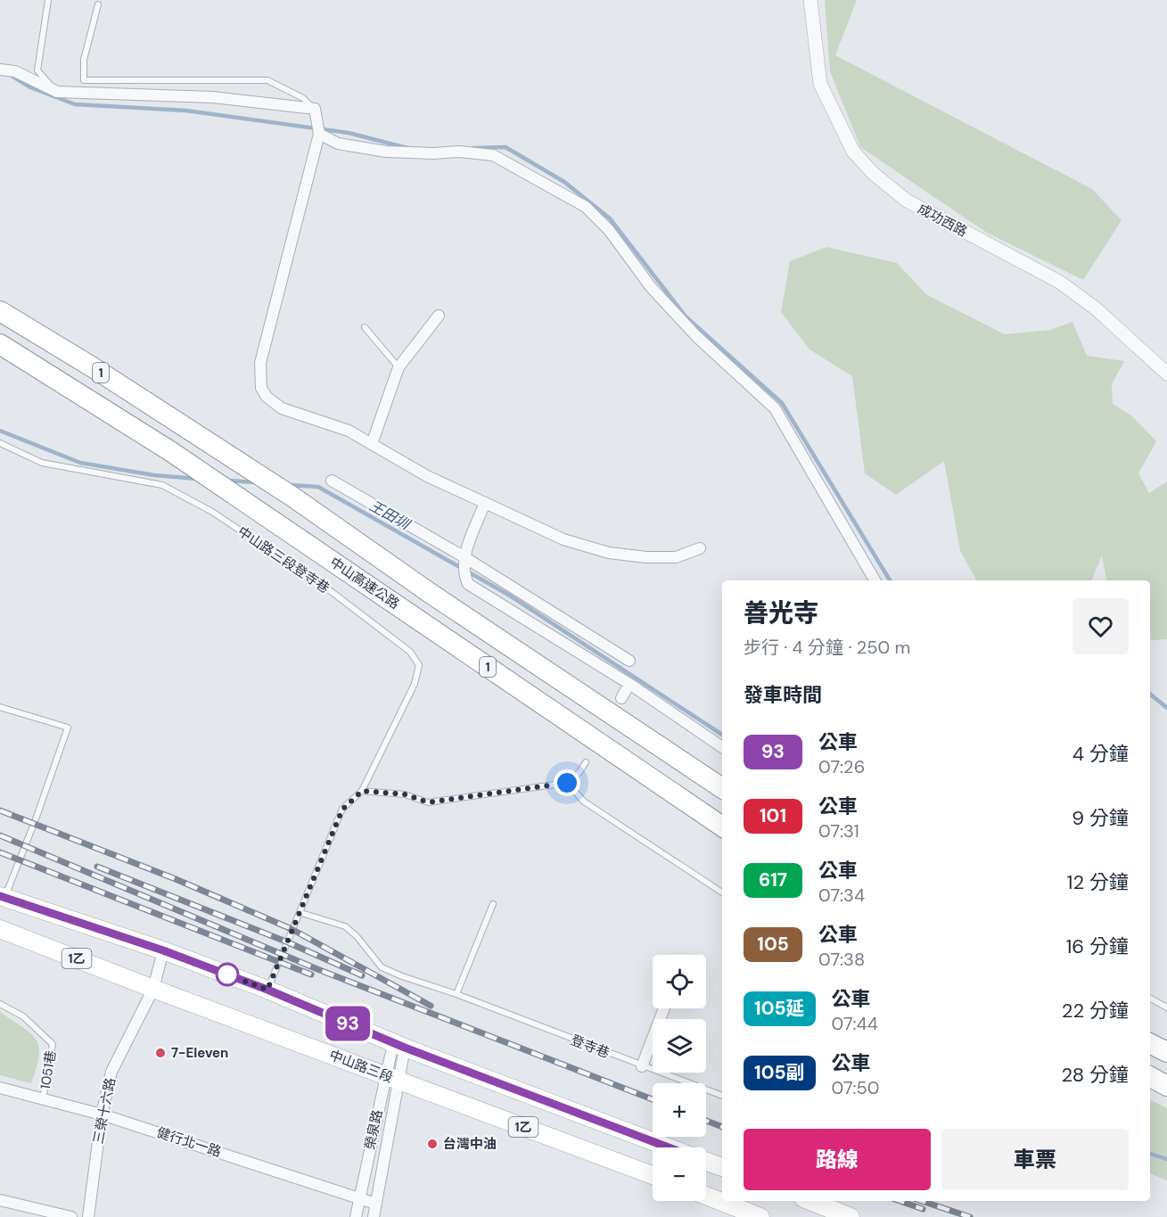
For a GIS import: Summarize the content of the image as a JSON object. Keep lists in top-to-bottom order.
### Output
{
  "streets": {
    "highway": ["1", "中山高速公路"],
    "main road": ["1乙", "中山路三段"],
    "street": [
      "成功西路",
      "三榮十六路",
      "榮泉路",
      "健行北一路"
    ],
    "lane": ["中山路三段登寺巷", "登寺巷", "1051巷"]
  },
  "crossings": [
    ["中山路三段登寺巷", "1乙"],
    ["中山路三段登寺巷", "登寺巷"],
    ["1乙", "三榮十六路"],
    ["1乙", "榮泉路"],
    ["中山路三段", "三榮十六路"],
    ["中山路三段", "榮泉路"],
    ["1051巷", "健行北一路"],
    ["三榮十六路", "健行北一路"],
    ["榮泉路", "健行北一路"]
  ],
  "water": ["王田圳"],
  "places": ["7-Eleven", "台灣中油"],
  "lines": ["bus line 93"],
  "page": {
    "on_map": "93",
    "heading": [
      ["善光寺", "步行 · 4 分鐘 · 250 m"],
      "發車時間"
    ],
    "list": [
      {
        "mark": "93",
        "name": "公車",
        "note": "07:26",
        "value": "4 分鐘"
      },
      {
        "mark": "101",
        "name": "公車",
        "note": "07:31",
        "value": "9 分鐘"
      },
      {
        "mark": "617",
        "name": "公車",
        "note": "07:34",
        "value": "12 分鐘"
      },
      {
        "mark": "105",
        "name": "公車",
        "note": "07:38",
        "value": "16 分鐘"
      },
      {
        "mark": "105延",
        "name": "公車",
        "note": "07:44",
        "value": "22 分鐘"
      },
      {
        "mark": "105副",
        "name": "公車",
        "note": "07:50",
        "value": "28 分鐘"
      }
    ],
    "map_buttons": ["+", "−"],
    "buttons": ["路線", "車票"]
  }
}
